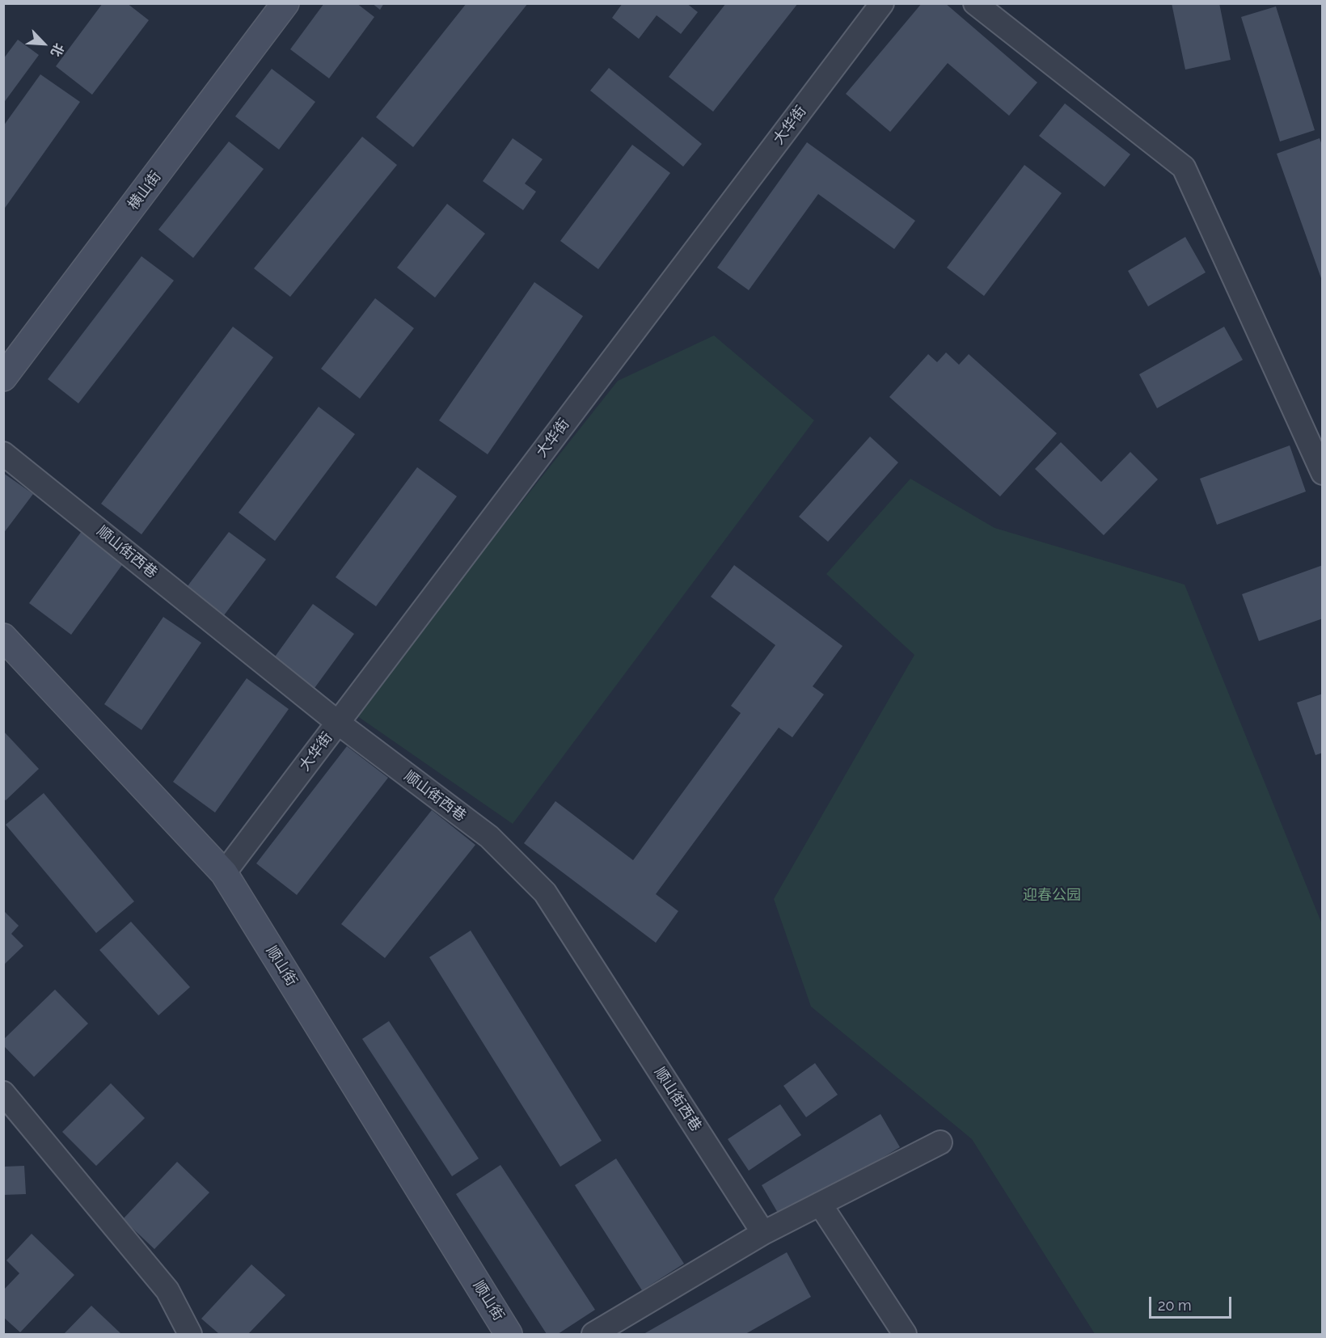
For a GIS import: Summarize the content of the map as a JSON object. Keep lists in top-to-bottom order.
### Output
{
  "streets": {
    "street": [
      "大华街",
      "横山街",
      "顺山街西巷",
      "顺山街"
    ]
  },
  "crossings": [
    ["大华街", "顺山街西巷"],
    ["大华街", "顺山街"]
  ],
  "parks": ["迎春公园"],
  "scale_bar": "20 m",
  "north": "bottom right"
}
